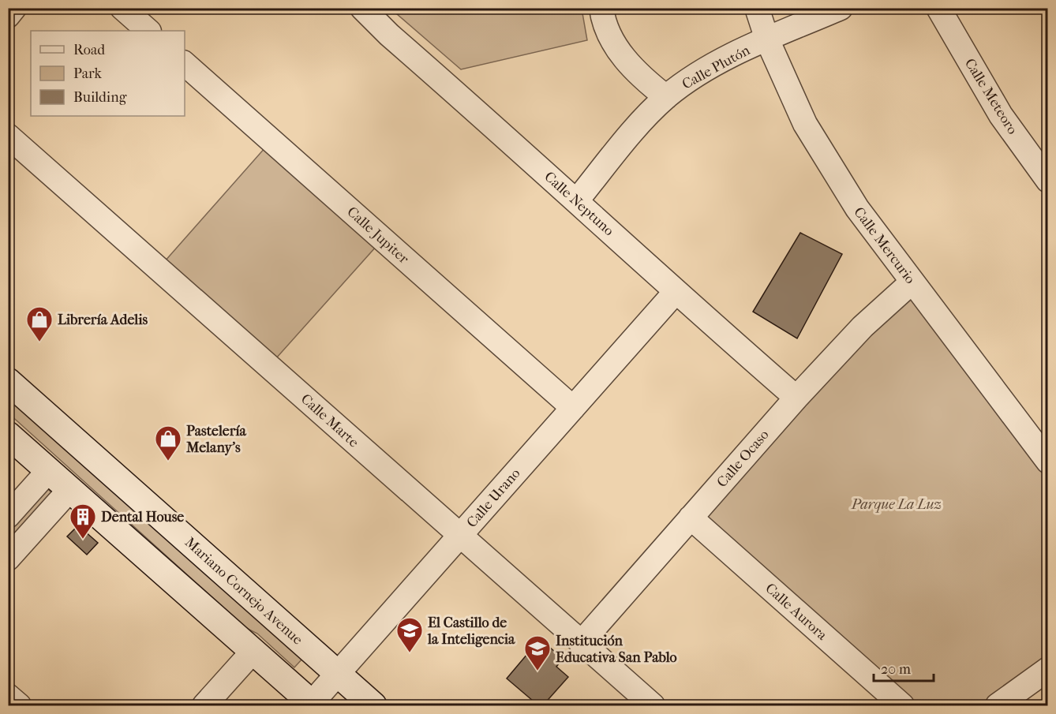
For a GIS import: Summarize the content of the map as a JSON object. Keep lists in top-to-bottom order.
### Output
{
  "streets": {
    "main road": ["Mariano Cornejo Avenue"],
    "street": [
      "Calle Plutón",
      "Calle Meteoro",
      "Calle Neptuno",
      "Calle Jupiter",
      "Calle Mercurio",
      "Calle Marte",
      "Calle Ocaso",
      "Calle Urano",
      "Calle Aurora"
    ]
  },
  "crossings": [
    ["Calle Plutón", "Calle Neptuno"],
    ["Calle Plutón", "Calle Mercurio"],
    ["Calle Neptuno", "Calle Ocaso"],
    ["Calle Neptuno", "Calle Urano"],
    ["Calle Jupiter", "Calle Urano"],
    ["Calle Mercurio", "Calle Ocaso"],
    ["Calle Marte", "Calle Ocaso"],
    ["Calle Marte", "Calle Urano"],
    ["Calle Ocaso", "Calle Aurora"],
    ["Calle Urano", "Mariano Cornejo Avenue"]
  ],
  "parks": ["Parque La Luz"],
  "places": {
    "shop": ["Librería Adelis", "Pastelería Melany's"],
    "building": ["Dental House"],
    "school or university": ["El Castillo de la Inteligencia", "Institución Educativa San Pablo"]
  },
  "legend": ["Road", "Park", "Building"],
  "scale_bar": "20 m"
}
